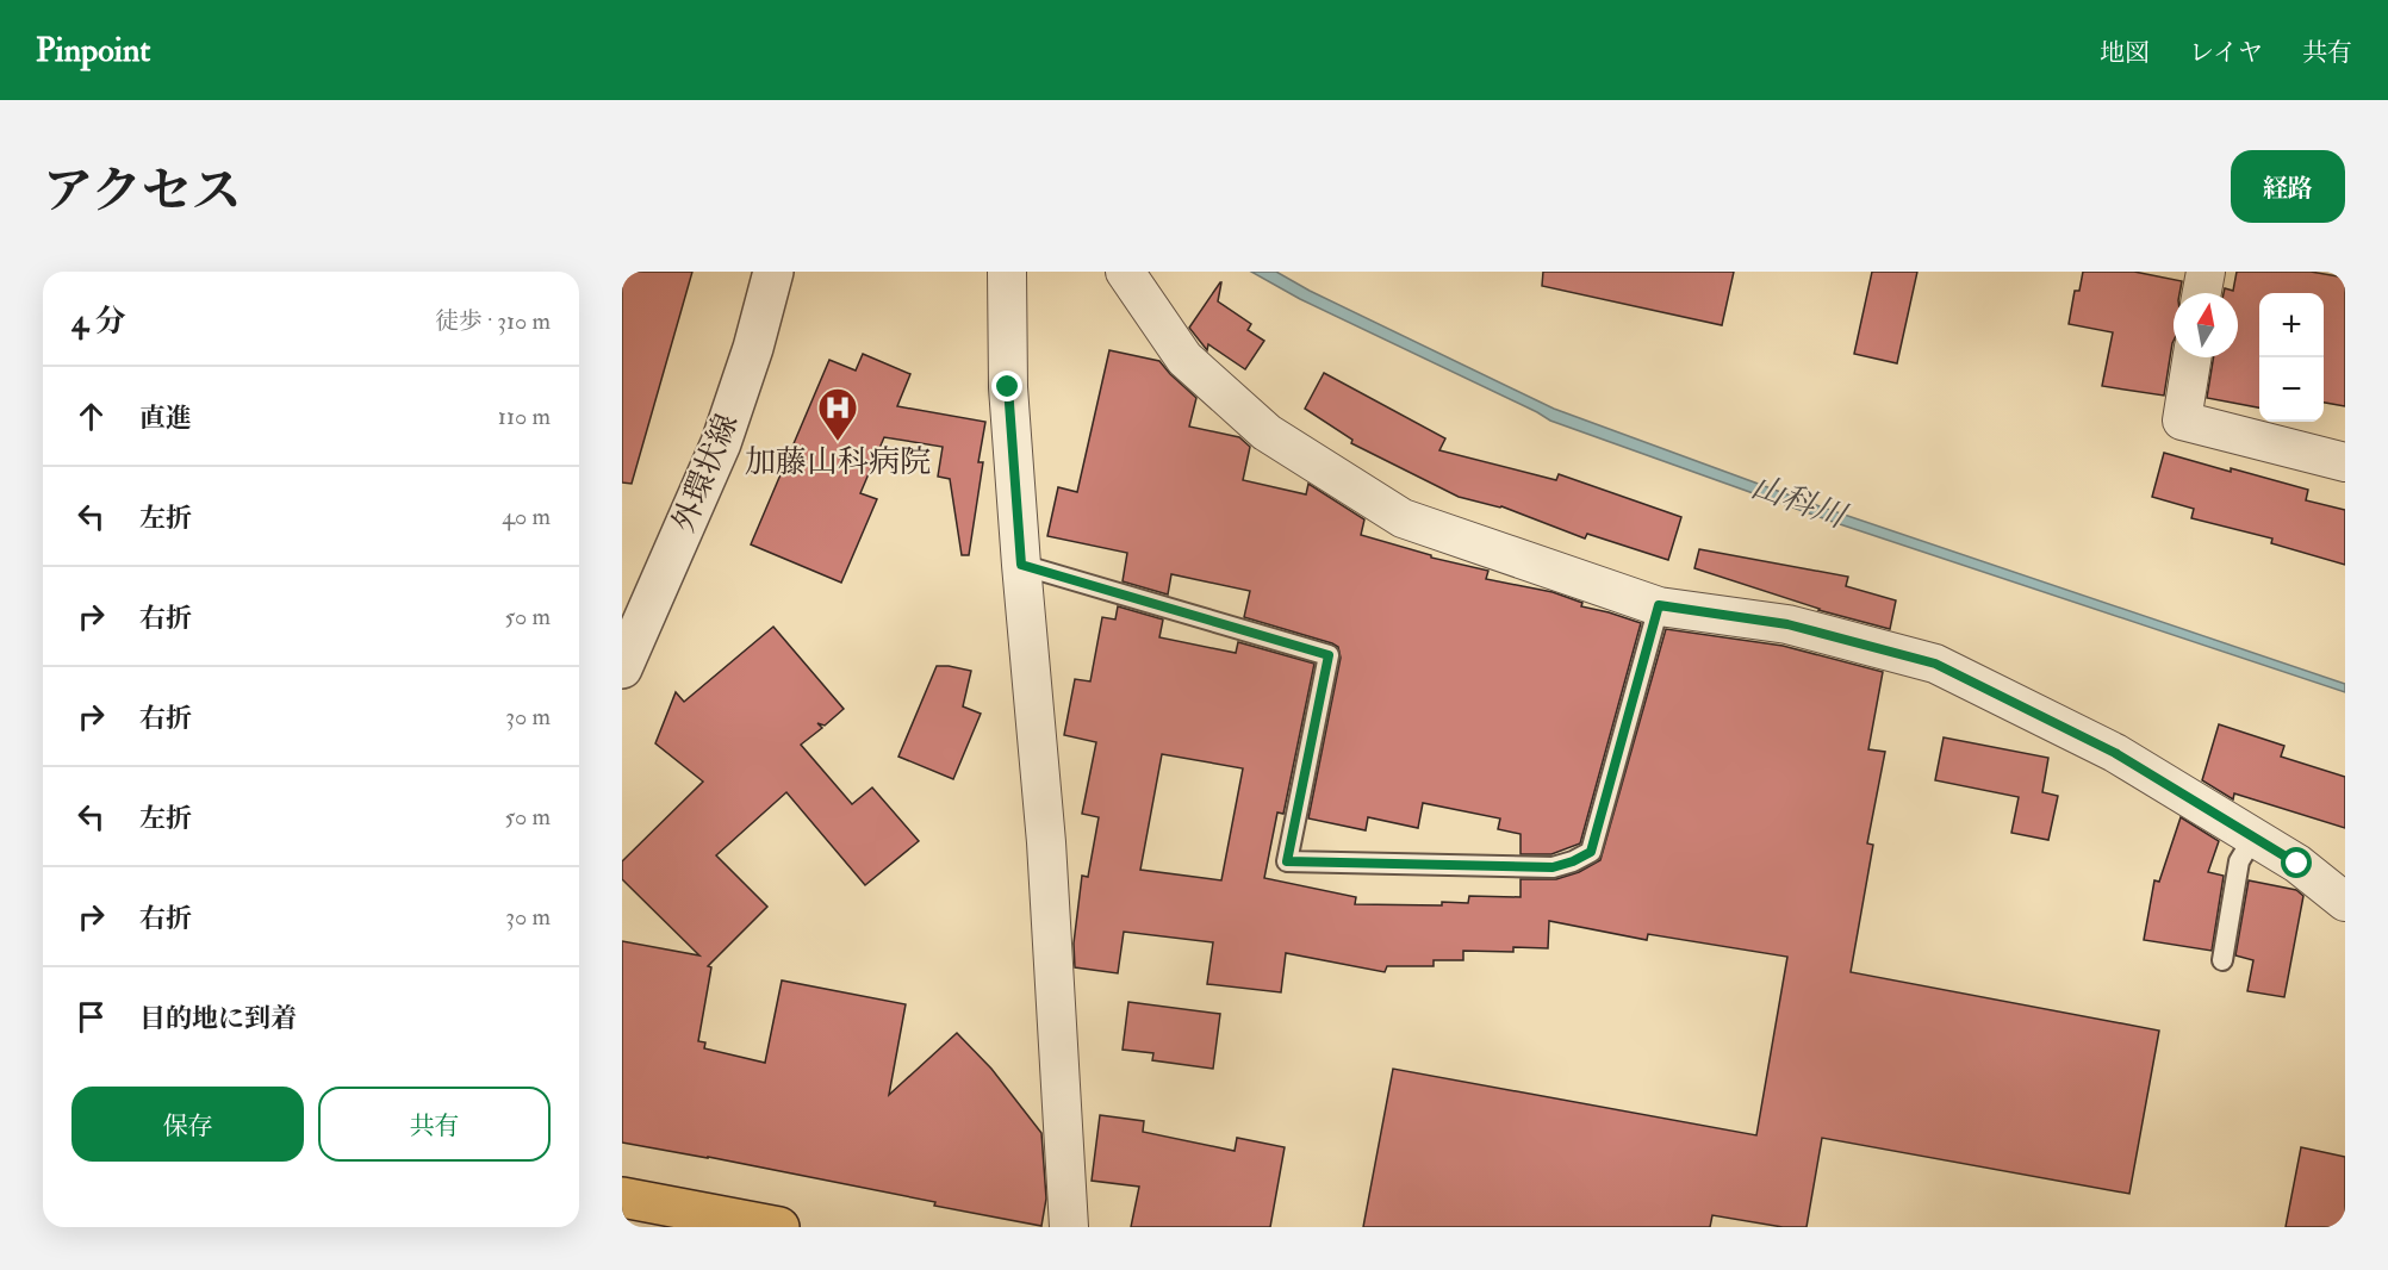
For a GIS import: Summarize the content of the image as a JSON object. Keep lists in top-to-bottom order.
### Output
{
  "streets": {
    "street": ["外環状線"]
  },
  "water": ["山科川"],
  "places": {
    "hospital": ["加藤山科病院"]
  },
  "north": "top",
  "page": {
    "header": "Pinpoint",
    "nav": ["地図", "レイヤ", "共有"],
    "title": "アクセス",
    "buttons": [
      "経路",
      ["保存", "共有"]
    ],
    "heading": ["4 分", "徒歩 · 310 m"],
    "map_buttons": ["+", "−"],
    "list": [
      ["直進", "110 m"],
      ["左折", "40 m"],
      ["右折", "50 m"],
      ["右折", "30 m"],
      ["左折", "50 m"],
      ["右折", "30 m"],
      "目的地に到着"
    ]
  }
}
